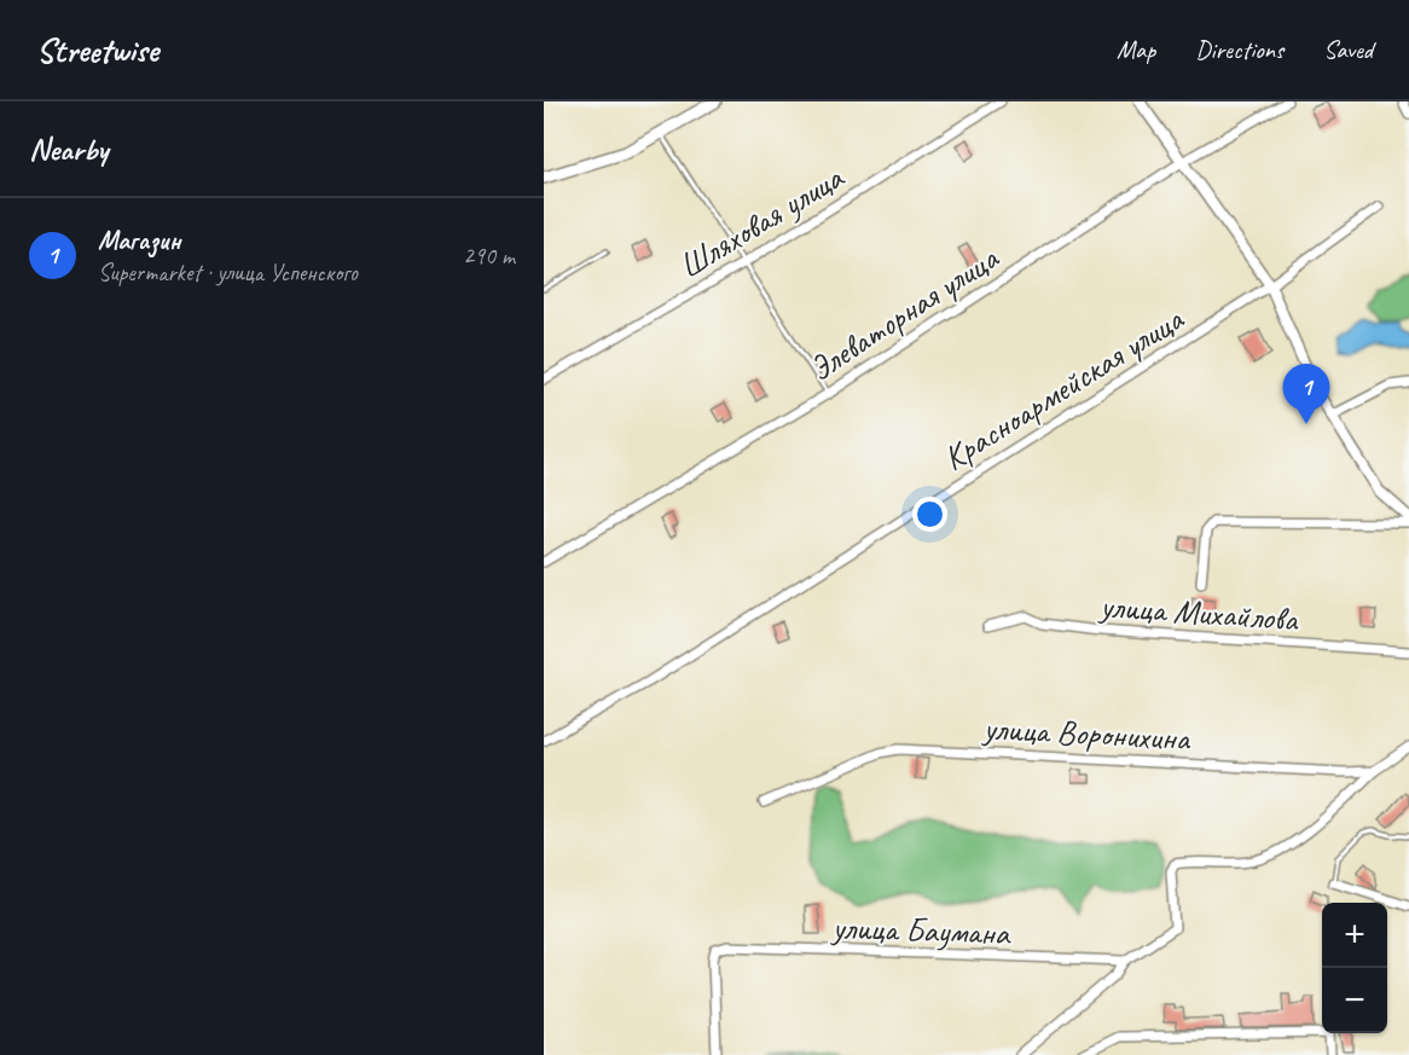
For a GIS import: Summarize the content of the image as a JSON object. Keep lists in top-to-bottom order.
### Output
{
  "streets": {
    "street": [
      "Шляховая улица",
      "Элеваторная улица",
      "Красноармейская улица",
      "улица Михайлова",
      "улица Воронихина",
      "улица Баумана"
    ]
  },
  "page": {
    "header": "Streetwise",
    "nav": ["Map", "Directions", "Saved"],
    "heading": "Nearby",
    "list": [
      {
        "mark": "1",
        "name": "Магазин",
        "note": "Supermarket · улица Успенского",
        "value": "290 m"
      }
    ],
    "pins": "1",
    "map_buttons": ["+", "−"]
  }
}
